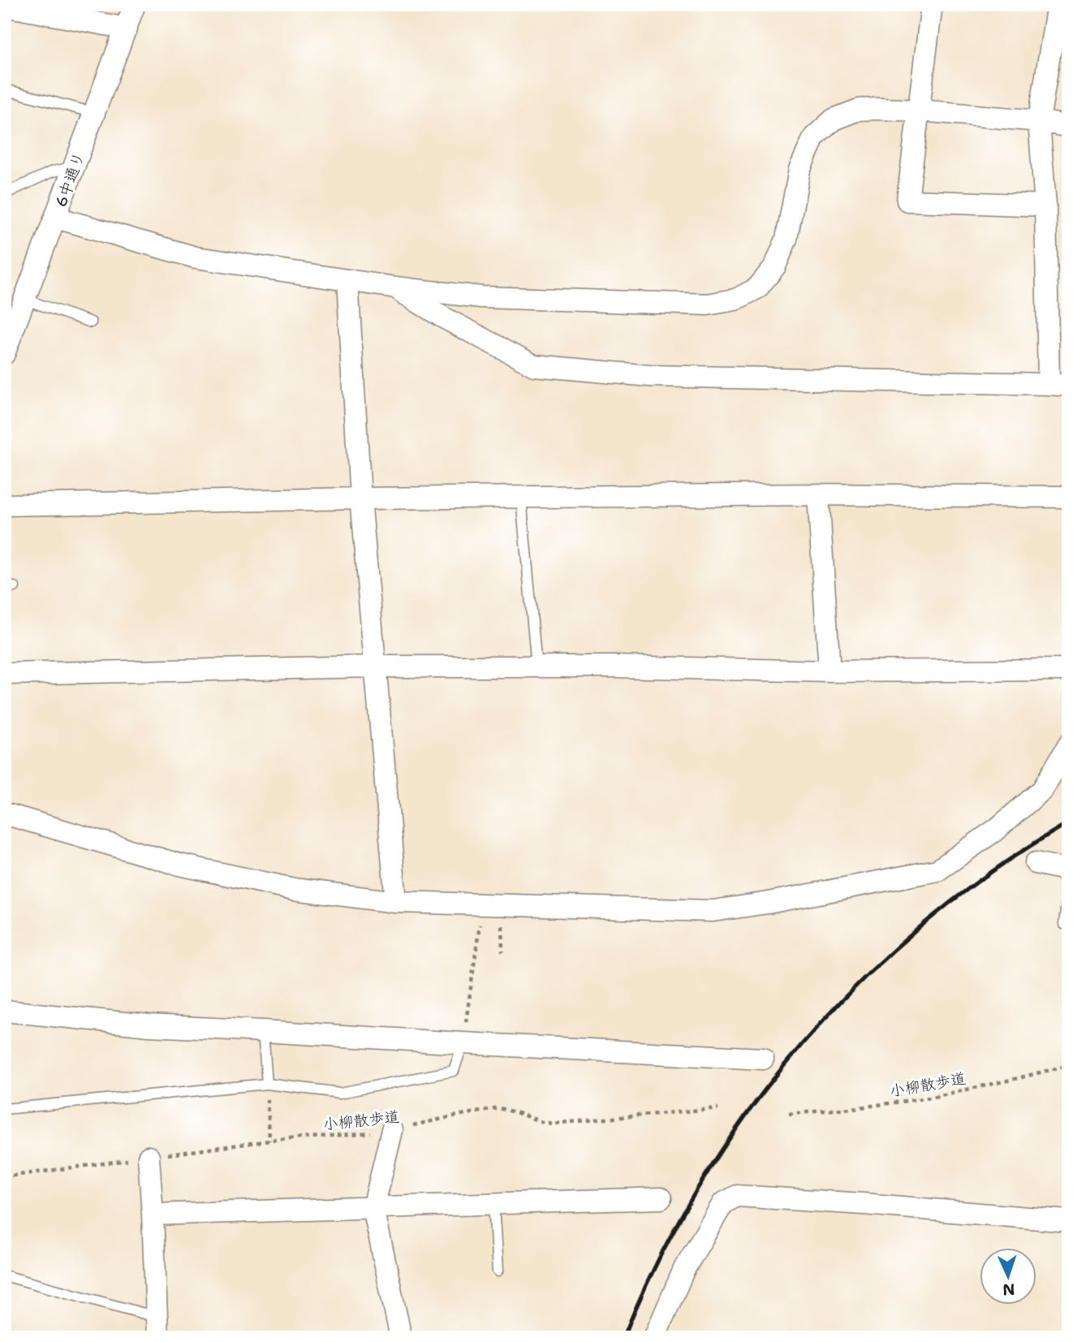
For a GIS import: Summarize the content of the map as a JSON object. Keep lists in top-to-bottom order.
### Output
{
  "streets": {
    "street": ["6中通り"],
    "path": ["小柳散歩道"]
  },
  "north": "bottom"
}
